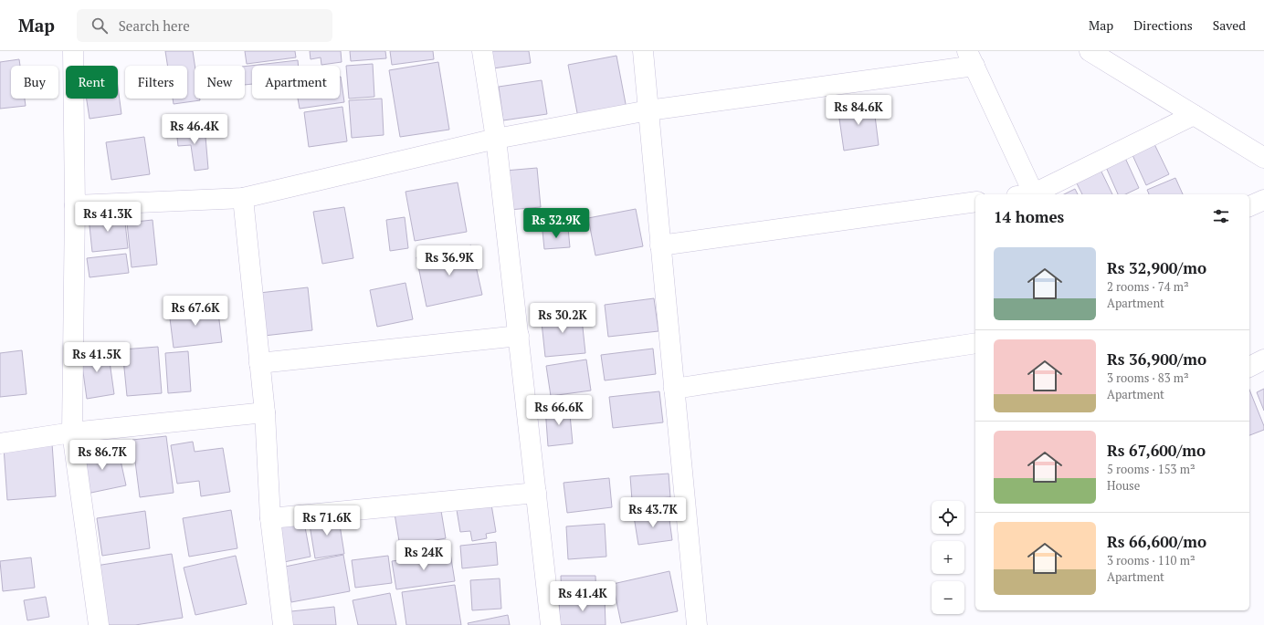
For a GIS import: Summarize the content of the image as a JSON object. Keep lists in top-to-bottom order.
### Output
{
  "page": {
    "header": "Map",
    "search": "Search here",
    "nav": ["Map", "Directions", "Saved"],
    "chip": [
      "Buy",
      "Rent",
      "Filters",
      "New",
      "Apartment"
    ],
    "price": [
      "Rs 84.6K",
      "Rs 46.4K",
      "Rs 41.3K",
      "Rs 32.9K",
      "Rs 36.9K",
      "Rs 67.6K",
      "Rs 30.2K",
      "Rs 41.5K",
      "Rs 66.6K",
      "Rs 86.7K",
      "Rs 43.7K",
      "Rs 71.6K",
      "Rs 24K",
      "Rs 41.4K"
    ],
    "heading": "14 homes",
    "list": [
      {
        "name": "Rs 32,900/mo",
        "note": "2 rooms · 74 m² · Apartment"
      },
      {
        "name": "Rs 36,900/mo",
        "note": "3 rooms · 83 m² · Apartment"
      },
      {
        "name": "Rs 67,600/mo",
        "note": "5 rooms · 153 m² · House"
      },
      {
        "name": "Rs 66,600/mo",
        "note": "3 rooms · 110 m² · Apartment"
      }
    ],
    "map_buttons": ["+", "−"]
  }
}
